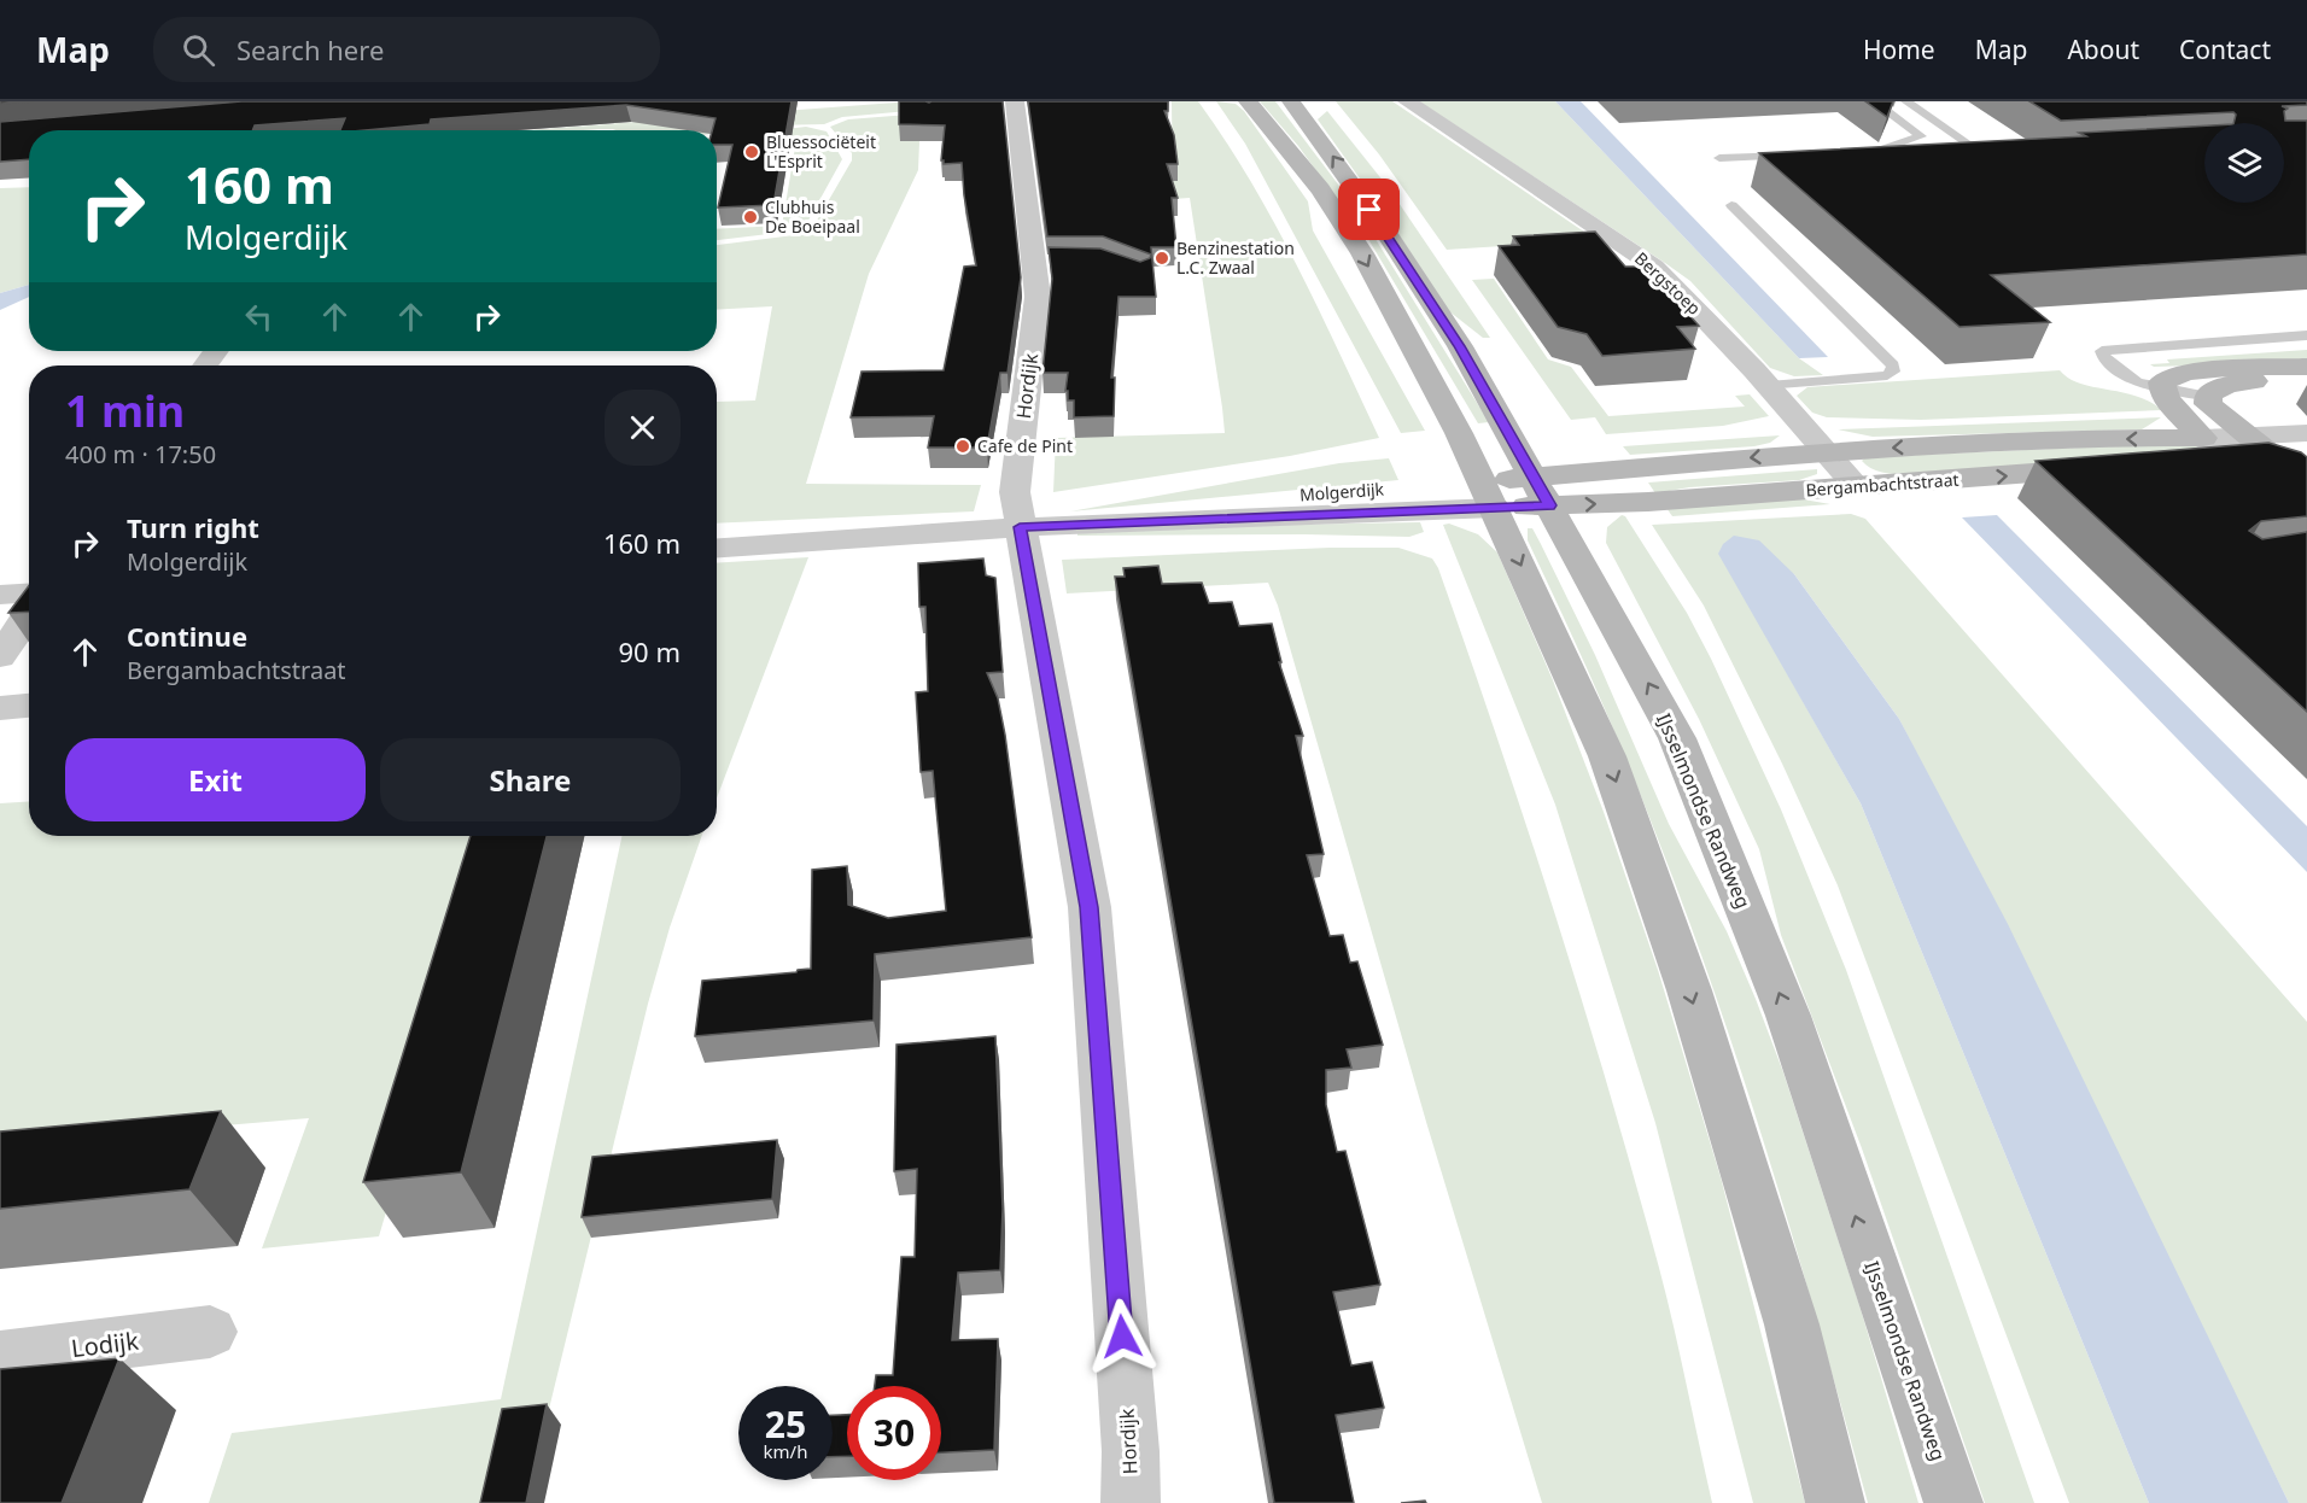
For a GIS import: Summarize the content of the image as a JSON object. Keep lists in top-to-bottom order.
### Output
{
  "streets": {
    "main road": ["Bergambachtstraat", "IJsselmondse Randweg"],
    "street": [
      "Bergstoep",
      "Hordijk",
      "Molgerdijk",
      "Lodijk"
    ]
  },
  "crossings": [
    ["Bergstoep", "Bergambachtstraat"],
    ["Hordijk", "Molgerdijk"],
    ["Bergambachtstraat", "Molgerdijk"],
    ["Bergambachtstraat", "IJsselmondse Randweg"]
  ],
  "places": [
    "Bluessociëteit L'Esprit",
    "Clubhuis De Boeipaal",
    "Benzinestation L.C. Zwaal",
    "Cafe de Pint"
  ],
  "page": {
    "header": "Map",
    "search": "Search here",
    "nav": [
      "Home",
      "Map",
      "About",
      "Contact"
    ],
    "turn": ["160 m", "Molgerdijk"],
    "heading": ["1 min", "400 m · 17:50"],
    "list": [
      {
        "name": "Turn right",
        "note": "Molgerdijk",
        "value": "160 m"
      },
      {
        "name": "Continue",
        "note": "Bergambachtstraat",
        "value": "90 m"
      }
    ],
    "buttons": ["Exit", "Share"],
    "speed": "25 km/h",
    "limit": "30"
  }
}
